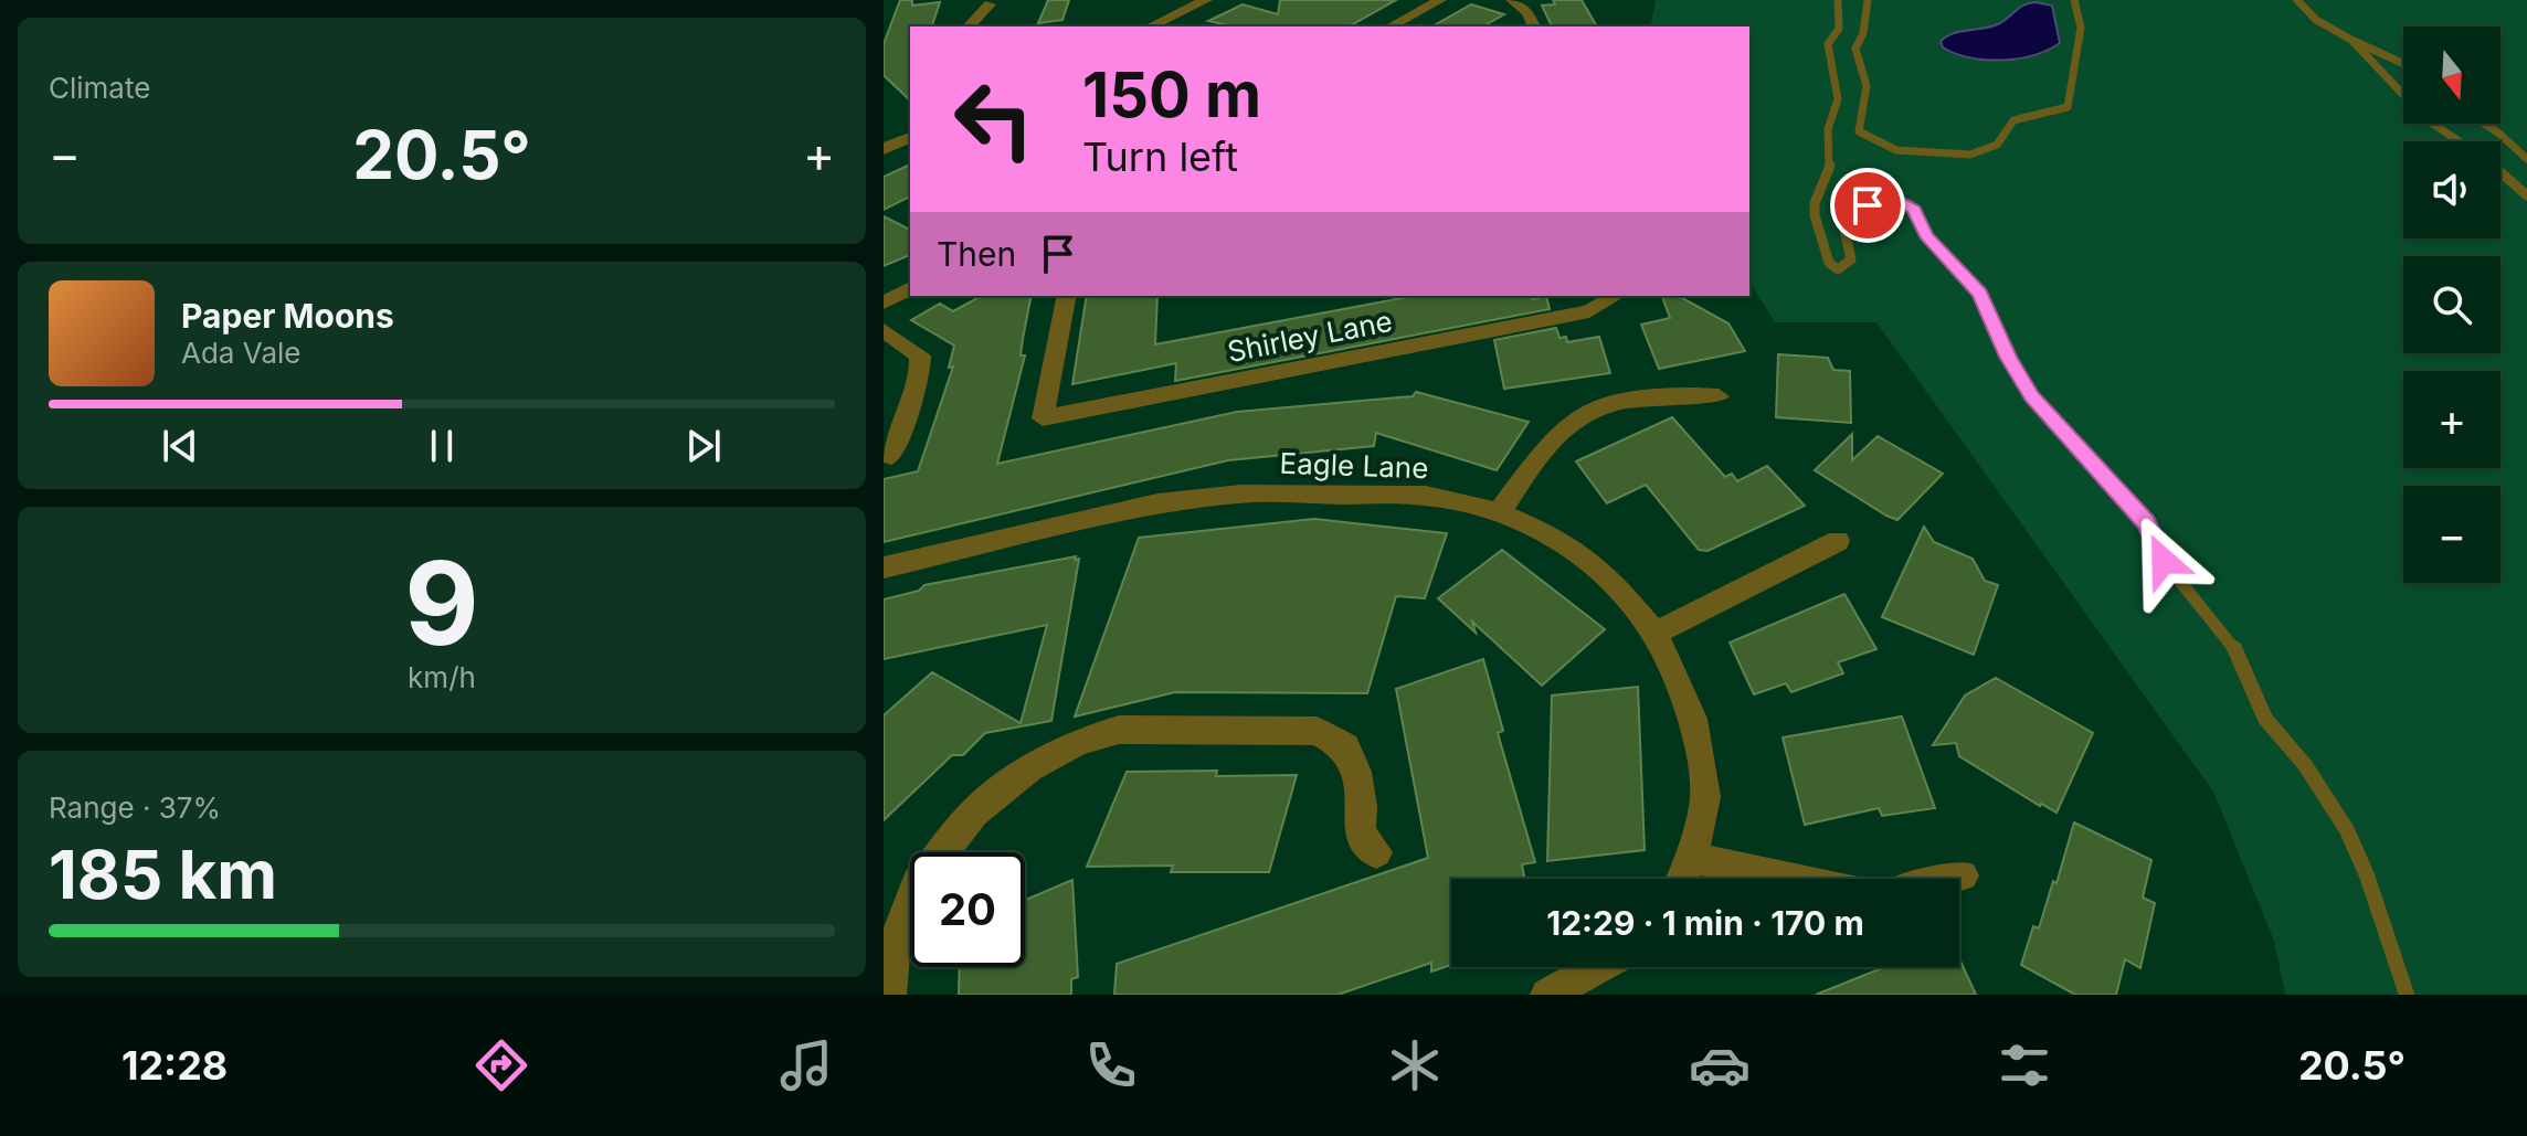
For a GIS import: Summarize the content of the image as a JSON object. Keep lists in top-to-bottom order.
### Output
{
  "streets": {
    "street": ["Shirley Lane", "Eagle Lane"]
  },
  "north": "bottom",
  "page": {
    "tile": [
      "Climate",
      ["9", "km/h"],
      ["Range · 37%", "185 km"]
    ],
    "map_buttons": ["+", "−"],
    "turn": ["150 m", "Turn left"],
    "heat": ["−", "20.5°", "+"],
    "then": "Then",
    "song": ["Paper Moons", "Ada Vale"],
    "limit": "20",
    "trip": "12:29 · 1 min · 170 m",
    "tabs": ["12:28", "20.5°"]
  }
}
